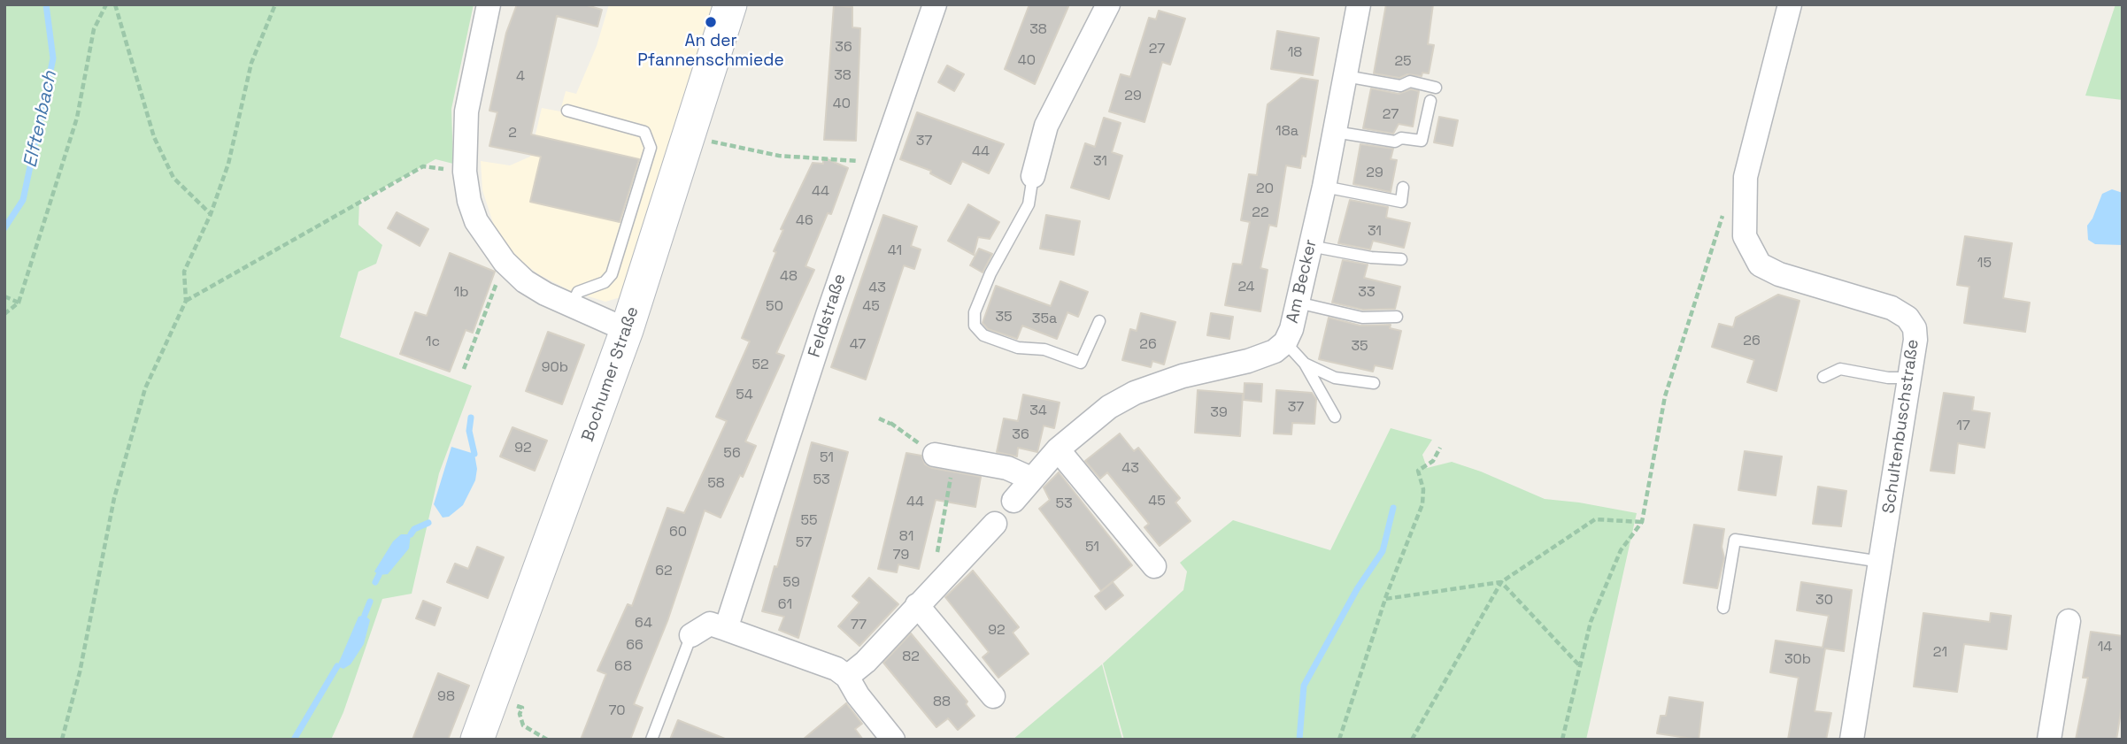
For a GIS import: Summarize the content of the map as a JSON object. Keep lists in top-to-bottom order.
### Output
{
  "streets": {
    "main road": ["Bochumer Straße"],
    "street": ["Am Becker", "Feldstraße", "Schultenbuschstraße"]
  },
  "water": ["Elftenbach"],
  "places": ["An der Pfannenschmiede"],
  "house_numbers": [
    "38",
    "36",
    "27",
    "18",
    "40",
    "25",
    "38",
    "4",
    "29",
    "40",
    "27",
    "18a",
    "2",
    "37",
    "44",
    "31",
    "29",
    "20",
    "44",
    "22",
    "46",
    "31",
    "41",
    "15",
    "48",
    "24",
    "43",
    "1b",
    "33",
    "50",
    "45",
    "35",
    "35a",
    "26",
    "1c",
    "47",
    "26",
    "35",
    "52",
    "90b",
    "54",
    "37",
    "34",
    "39",
    "17",
    "36",
    "92",
    "56",
    "51",
    "43",
    "53",
    "58",
    "45",
    "44",
    "53",
    "55",
    "60",
    "81",
    "57",
    "51",
    "79",
    "62",
    "59",
    "30",
    "61",
    "64",
    "77",
    "92",
    "66",
    "14",
    "21",
    "82",
    "30b",
    "68",
    "98",
    "88",
    "70"
  ]
}
